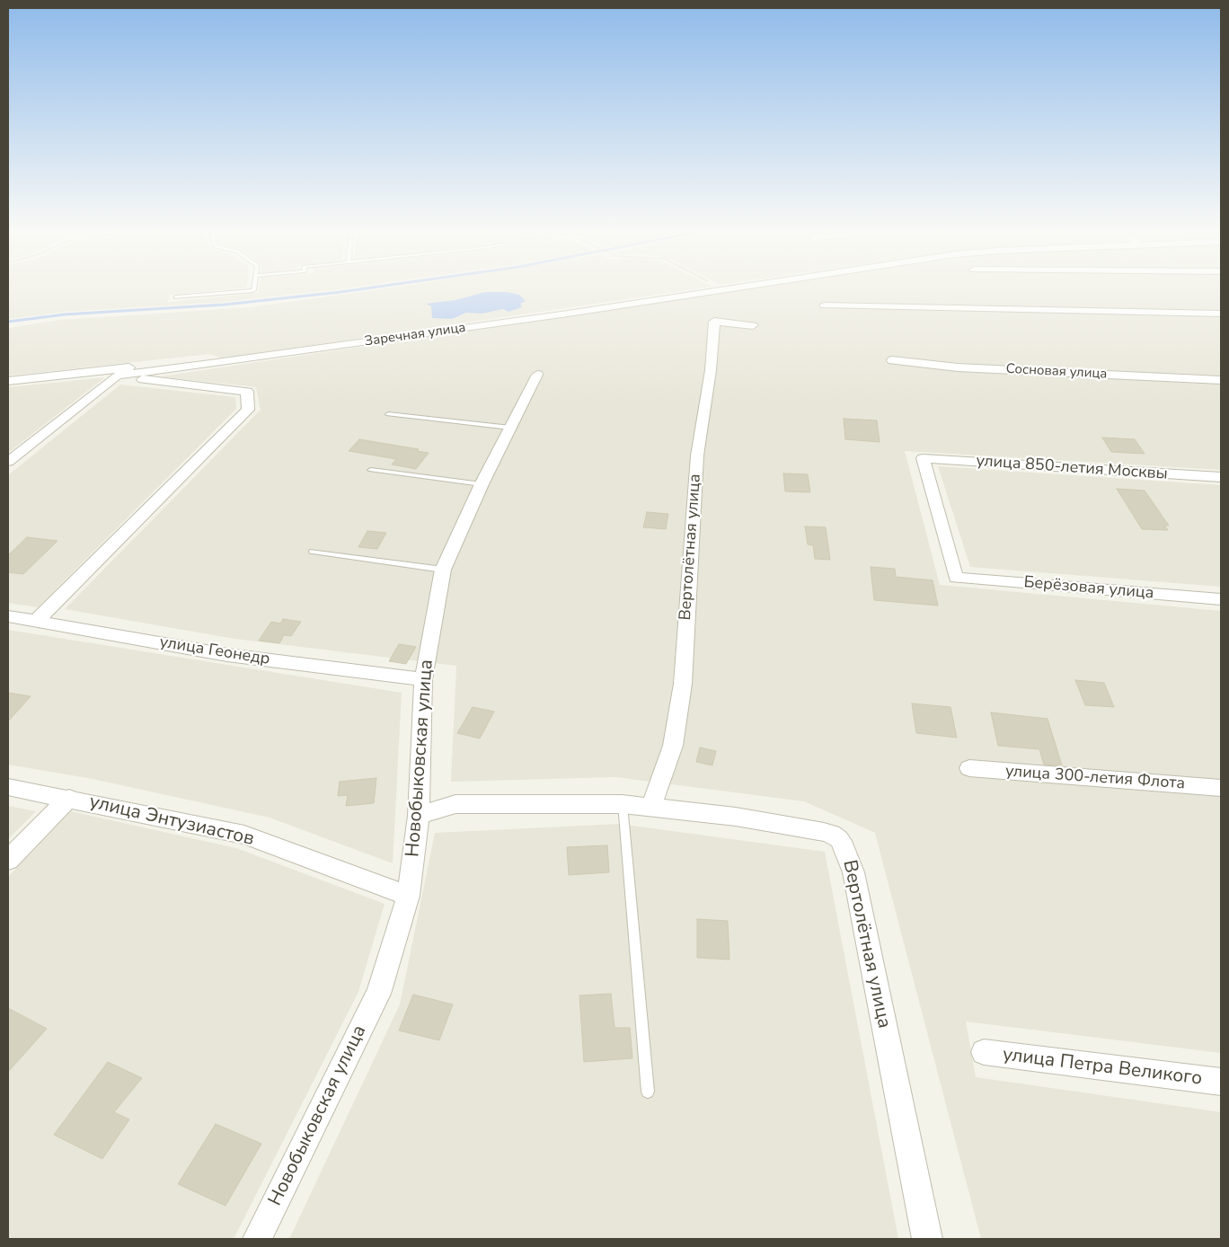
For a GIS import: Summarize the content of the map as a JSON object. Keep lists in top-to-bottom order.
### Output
{
  "streets": {
    "street": [
      "Заречная улица",
      "Сосновая улица",
      "улица 850-летия Москвы",
      "Вертолётная улица",
      "Берёзовая улица",
      "улица Геонедр",
      "Новобыковская улица",
      "улица 300-летия Флота",
      "улица Энтузиастов",
      "улица Петра Великого"
    ]
  },
  "crossings": [
    ["улица 850-летия Москвы", "Берёзовая улица"],
    ["Вертолётная улица", "Новобыковская улица"],
    ["улица Геонедр", "Новобыковская улица"],
    ["Новобыковская улица", "улица Энтузиастов"]
  ]
}
